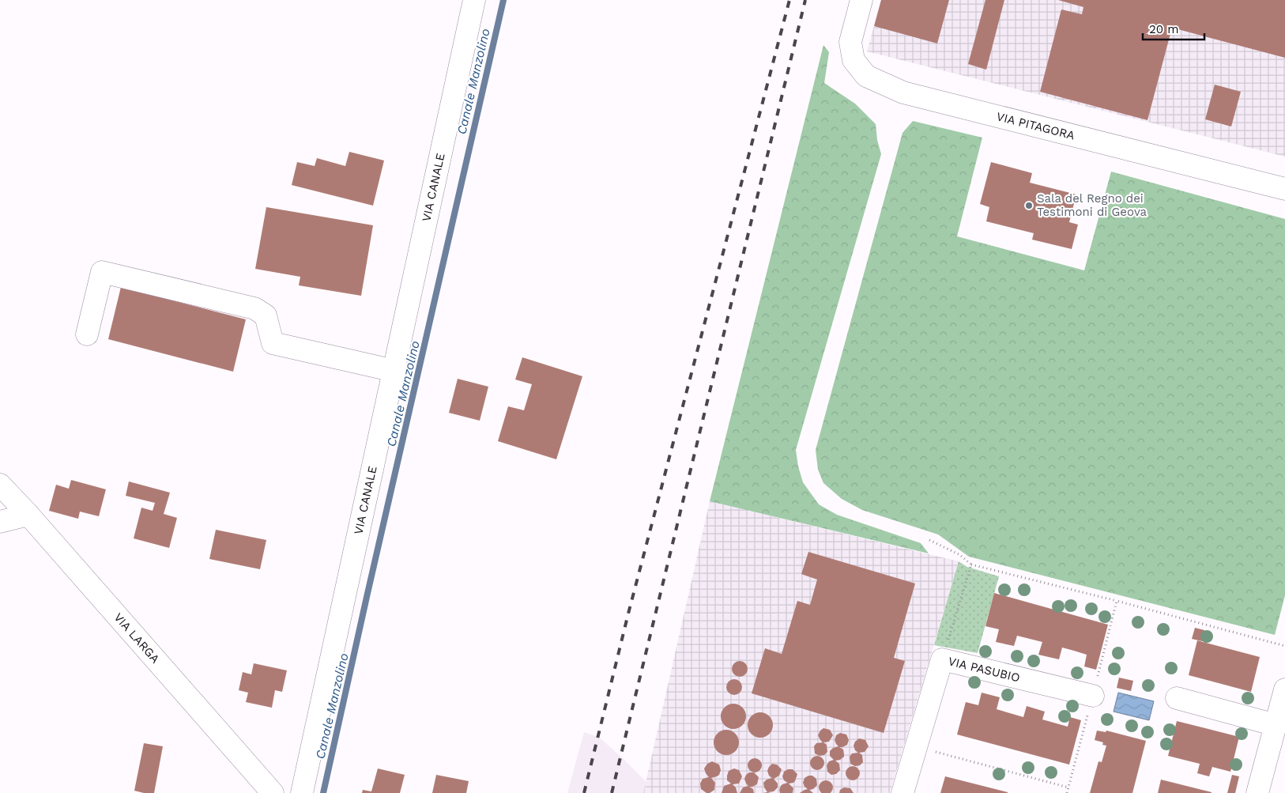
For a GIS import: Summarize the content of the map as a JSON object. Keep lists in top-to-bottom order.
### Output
{
  "streets": {
    "street": [
      "VIA PITAGORA",
      "VIA CANALE",
      "VIA LARGA",
      "VIA PASUBIO"
    ]
  },
  "water": ["Canale Manzolino"],
  "places": ["Sala del Regno dei Testimoni di Geova"],
  "scale_bar": "20 m"
}
